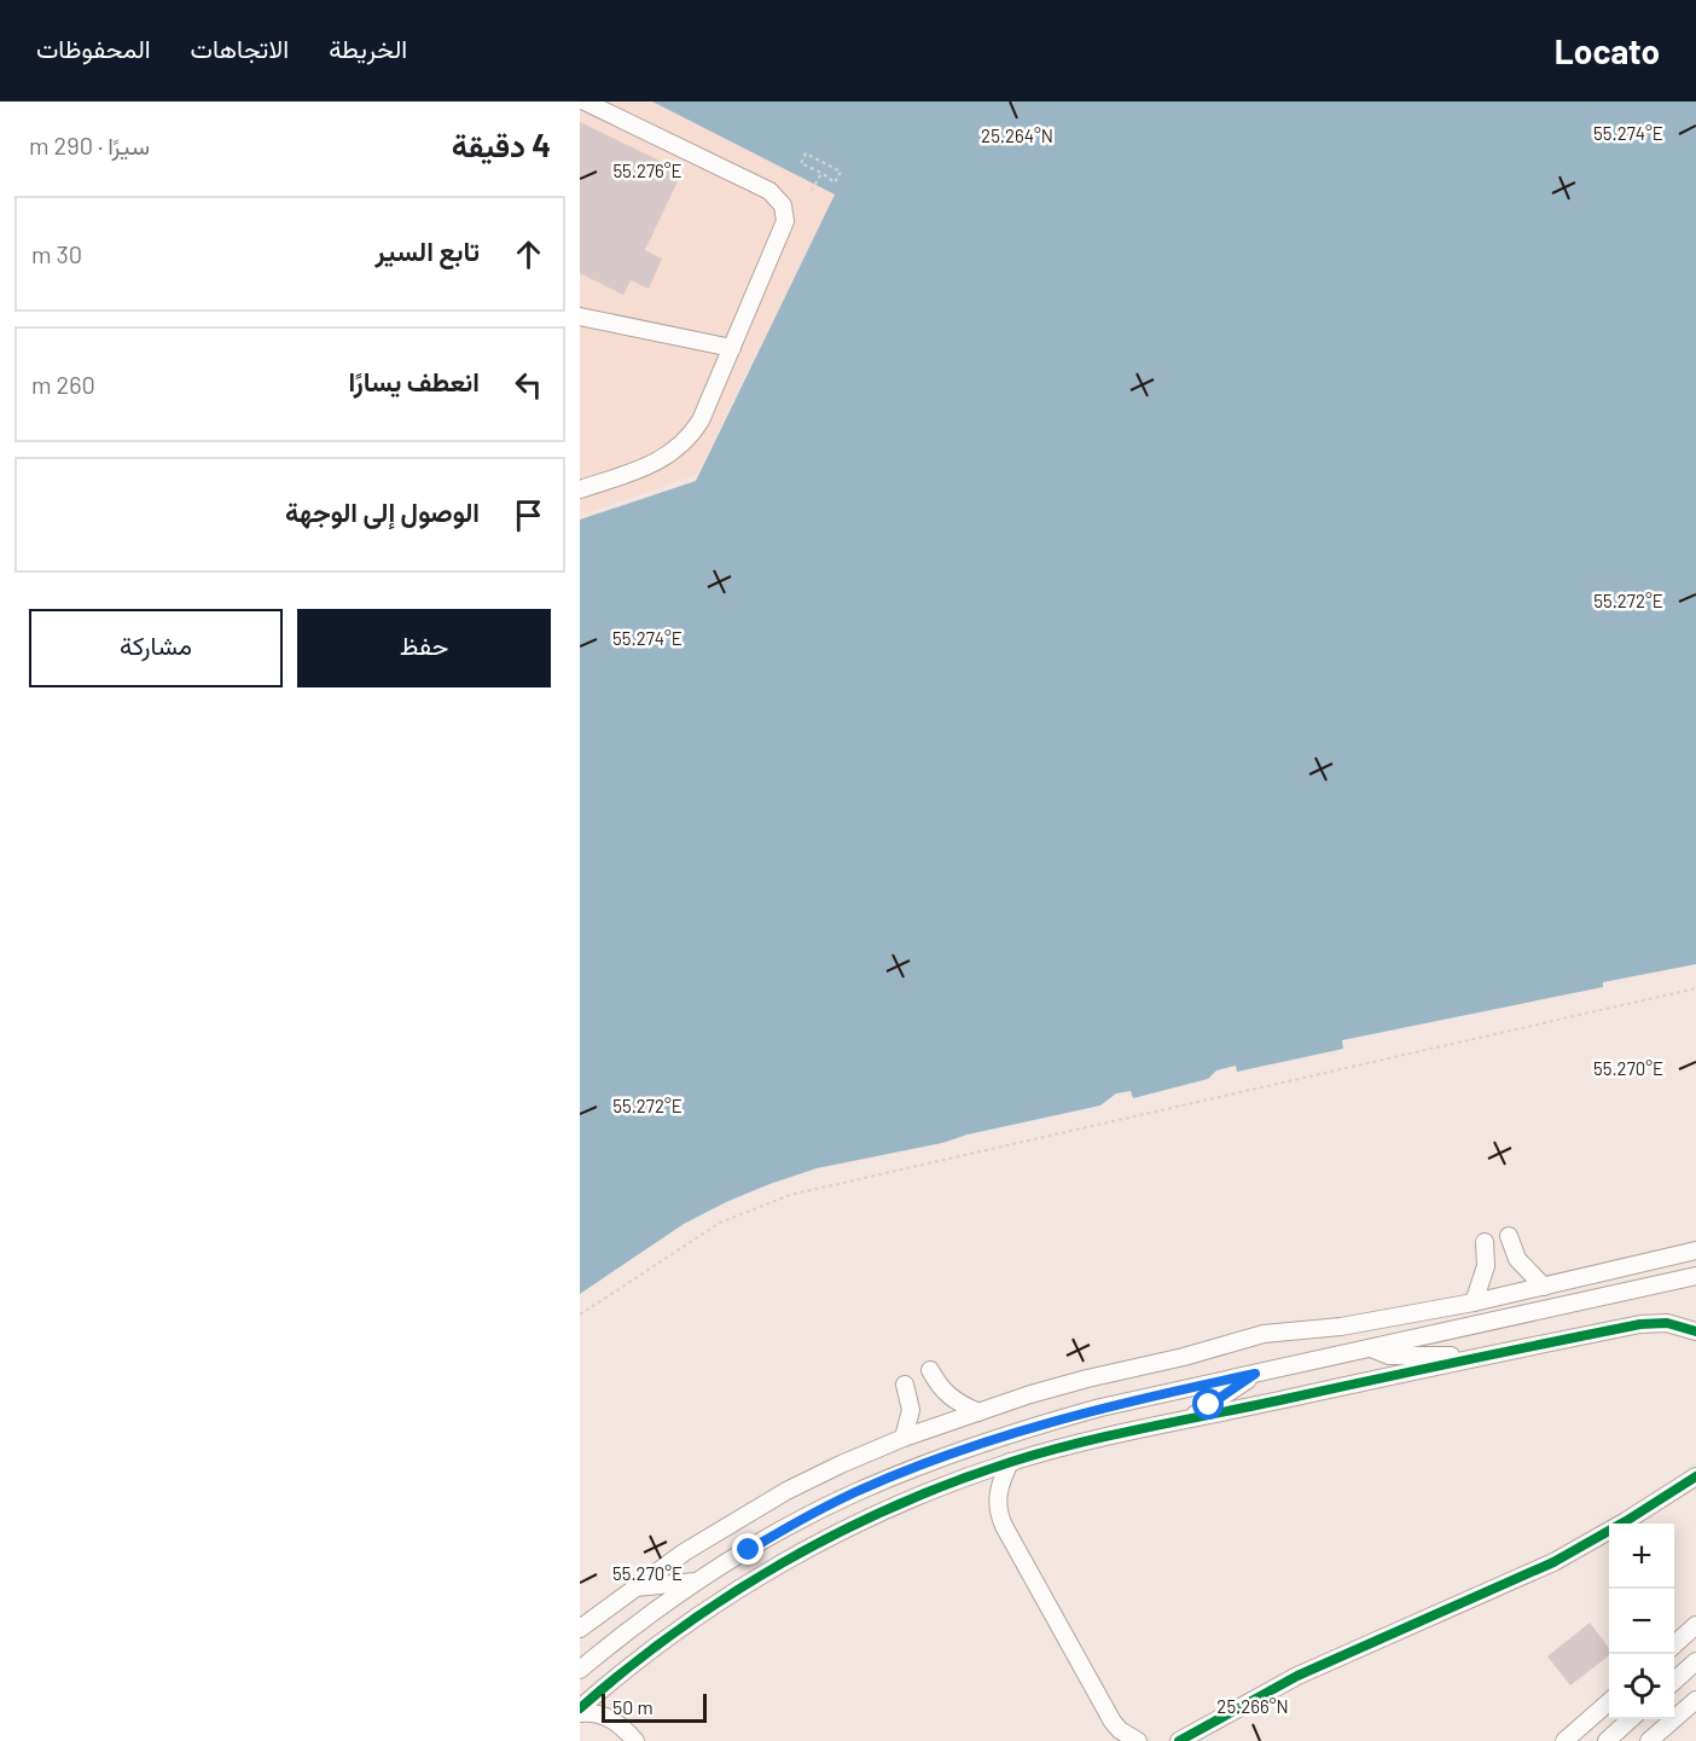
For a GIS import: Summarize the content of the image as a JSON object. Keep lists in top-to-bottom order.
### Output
{
  "scale_bar": "50 m",
  "page": {
    "header": "Locato",
    "nav": ["الخريطة", "الاتجاهات", "المحفوظات"],
    "heading": ["4 دقيقة", "سيرًا · 290 m"],
    "list": [
      ["تابع السير", "30 m"],
      ["انعطف يسارًا", "260 m"],
      "الوصول إلى الوجهة"
    ],
    "buttons": ["حفظ", "مشاركة"],
    "map_buttons": ["+", "−"],
    "scale": "50 m"
  },
  "coordinates": [
    "55.274°E",
    "25.264°N",
    "55.276°E",
    "55.272°E",
    "55.270°E",
    "25.266°N"
  ]
}
